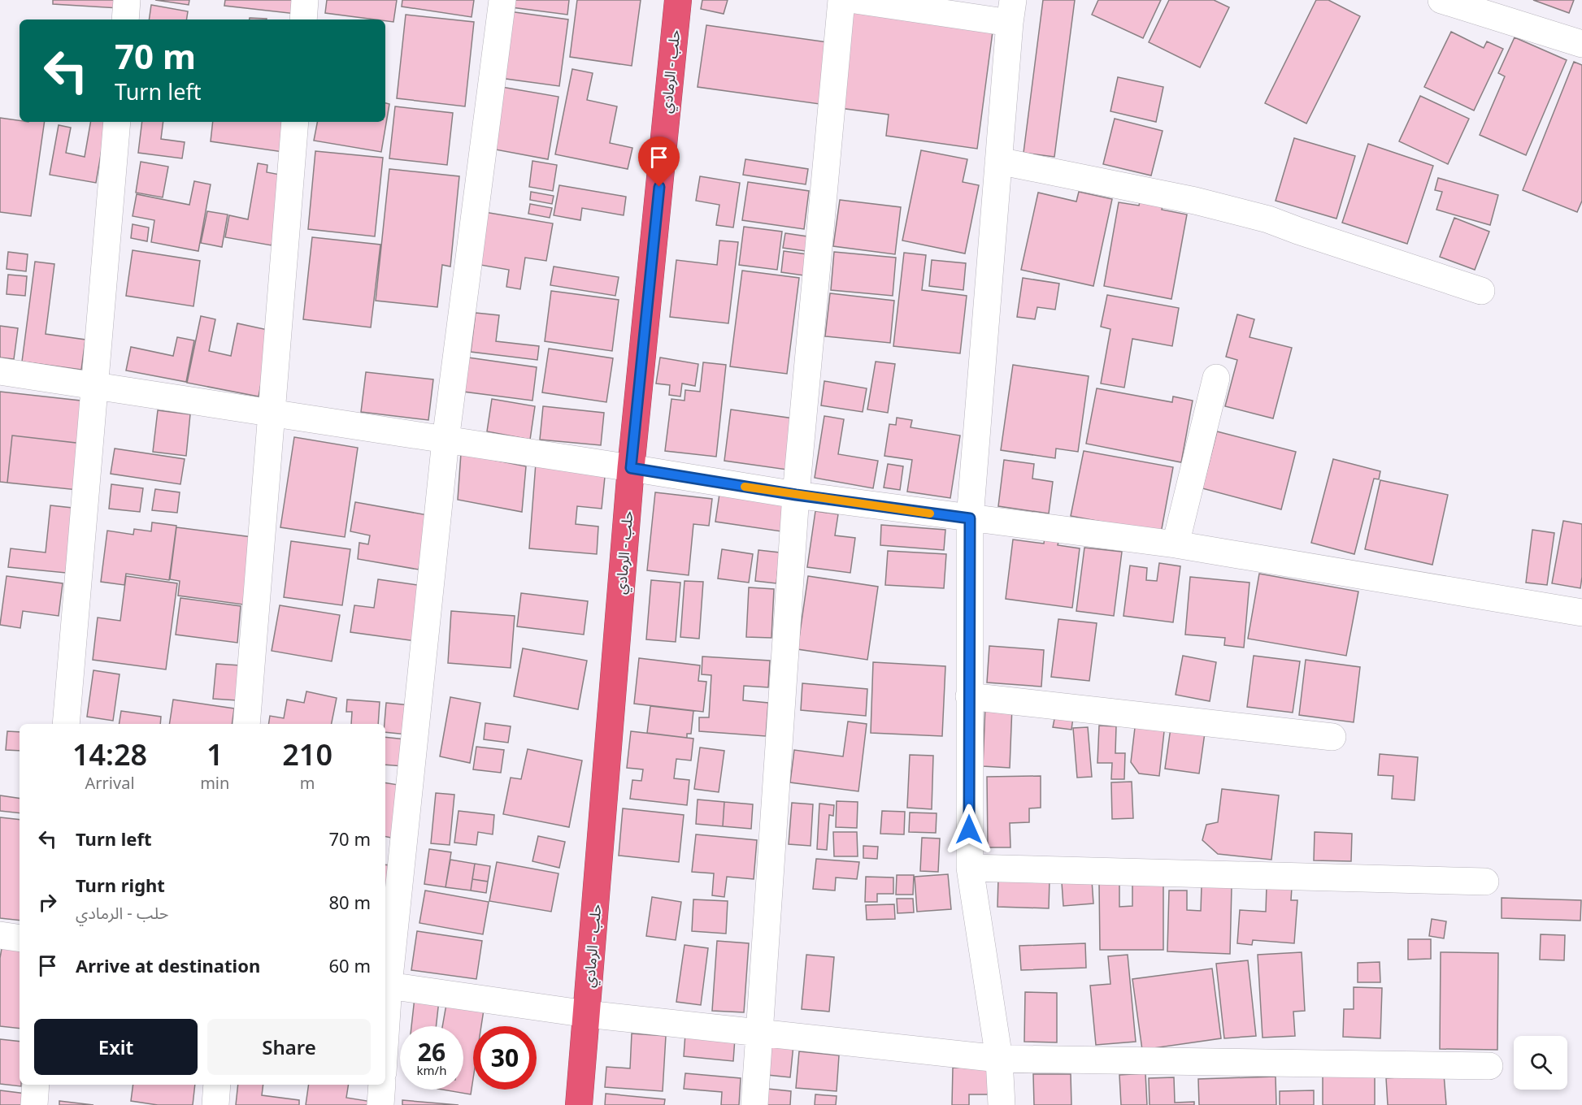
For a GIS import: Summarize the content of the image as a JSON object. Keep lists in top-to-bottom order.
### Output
{
  "streets": {
    "highway": ["حلب - الرمادي"]
  },
  "page": {
    "turn": ["70 m", "Turn left"],
    "eta": [
      "14:28",
      "Arrival",
      "1",
      "min",
      "210",
      "m"
    ],
    "list": [
      {
        "name": "Turn left",
        "value": "70 m"
      },
      {
        "name": "Turn right",
        "note": "حلب - الرمادي",
        "value": "80 m"
      },
      {
        "name": "Arrive at destination",
        "value": "60 m"
      }
    ],
    "buttons": ["Exit", "Share"],
    "speed": "26 km/h",
    "limit": "30"
  }
}
